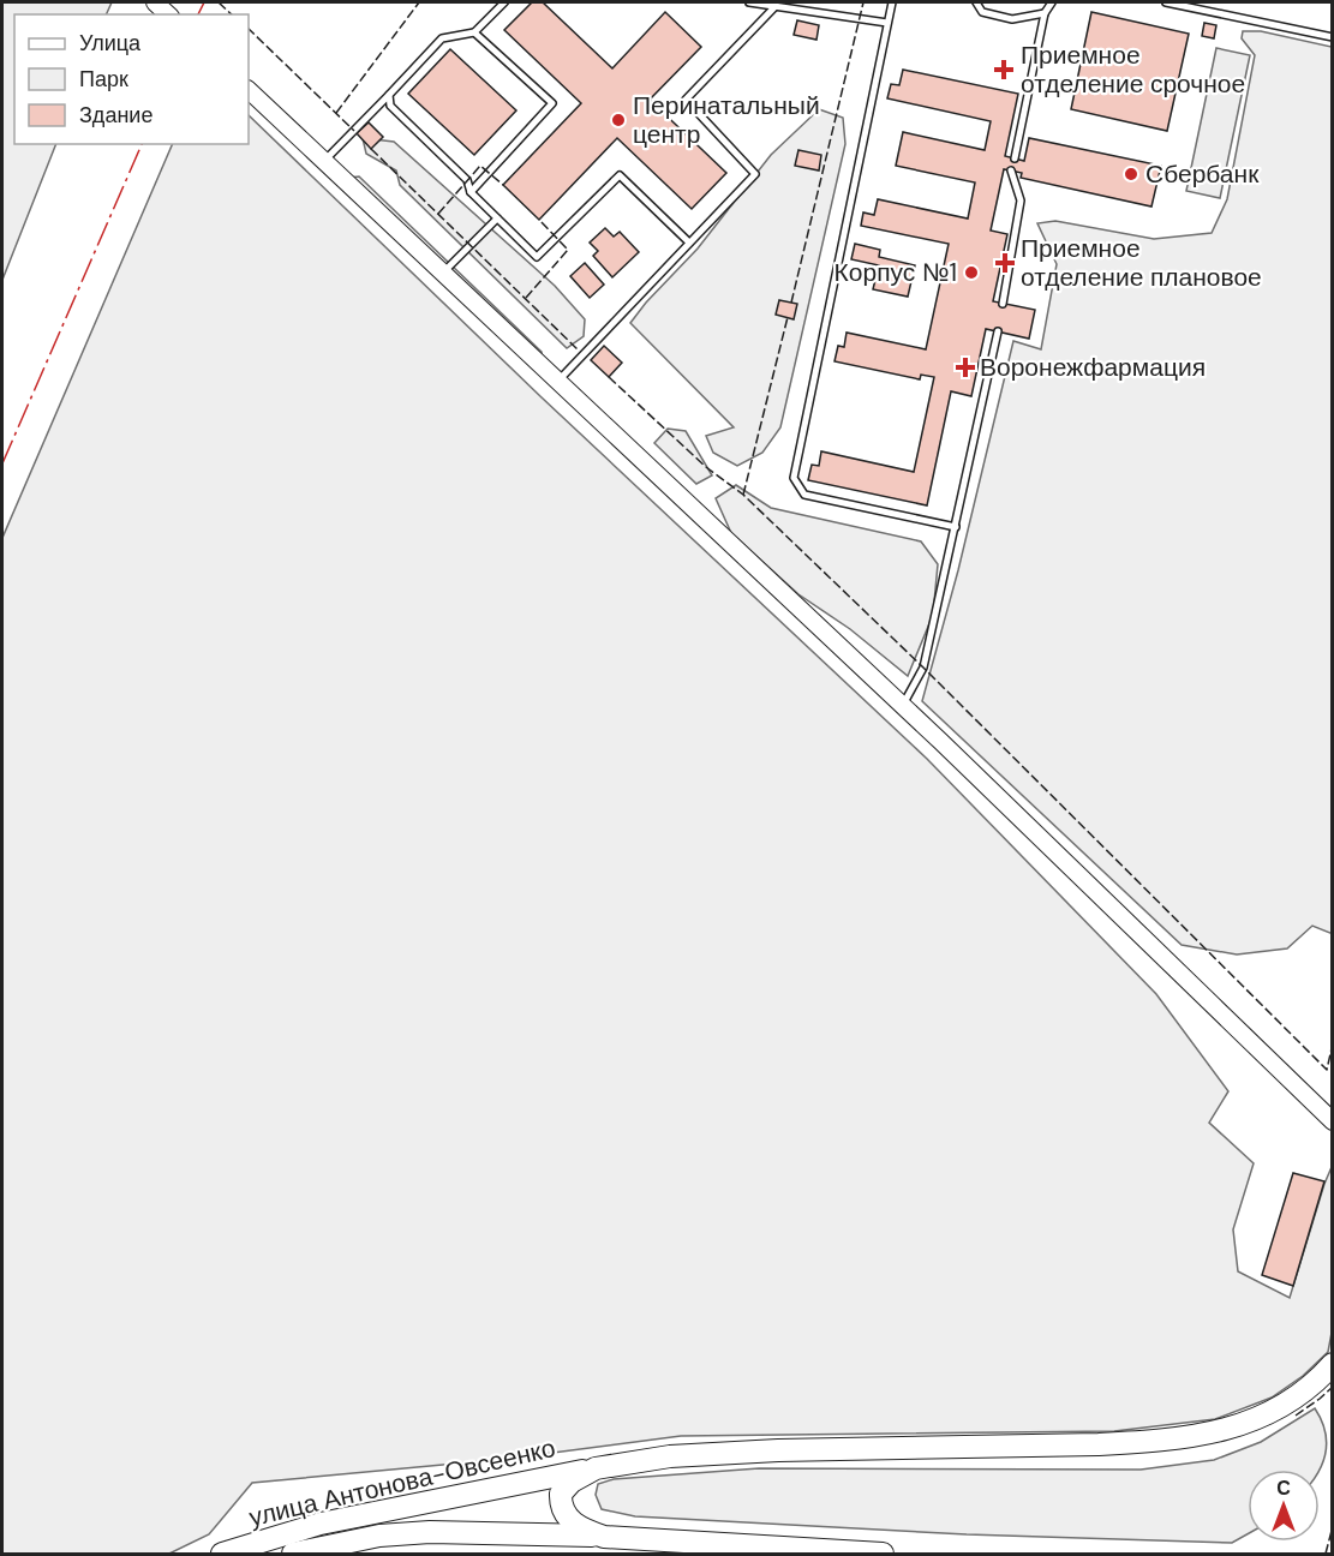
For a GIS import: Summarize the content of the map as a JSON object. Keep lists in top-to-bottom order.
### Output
{
  "streets": {
    "highway": ["улица Антонова-Овсеенко"]
  },
  "places": {
    "health": ["Приемное отделение срочное", "Приемное отделение плановое", "Воронежфармация"],
    "other": ["Перинатальный центр", "Сбербанк", "Корпус №1"]
  },
  "legend": ["Улица", "Парк", "Здание"],
  "north": "top"
}
